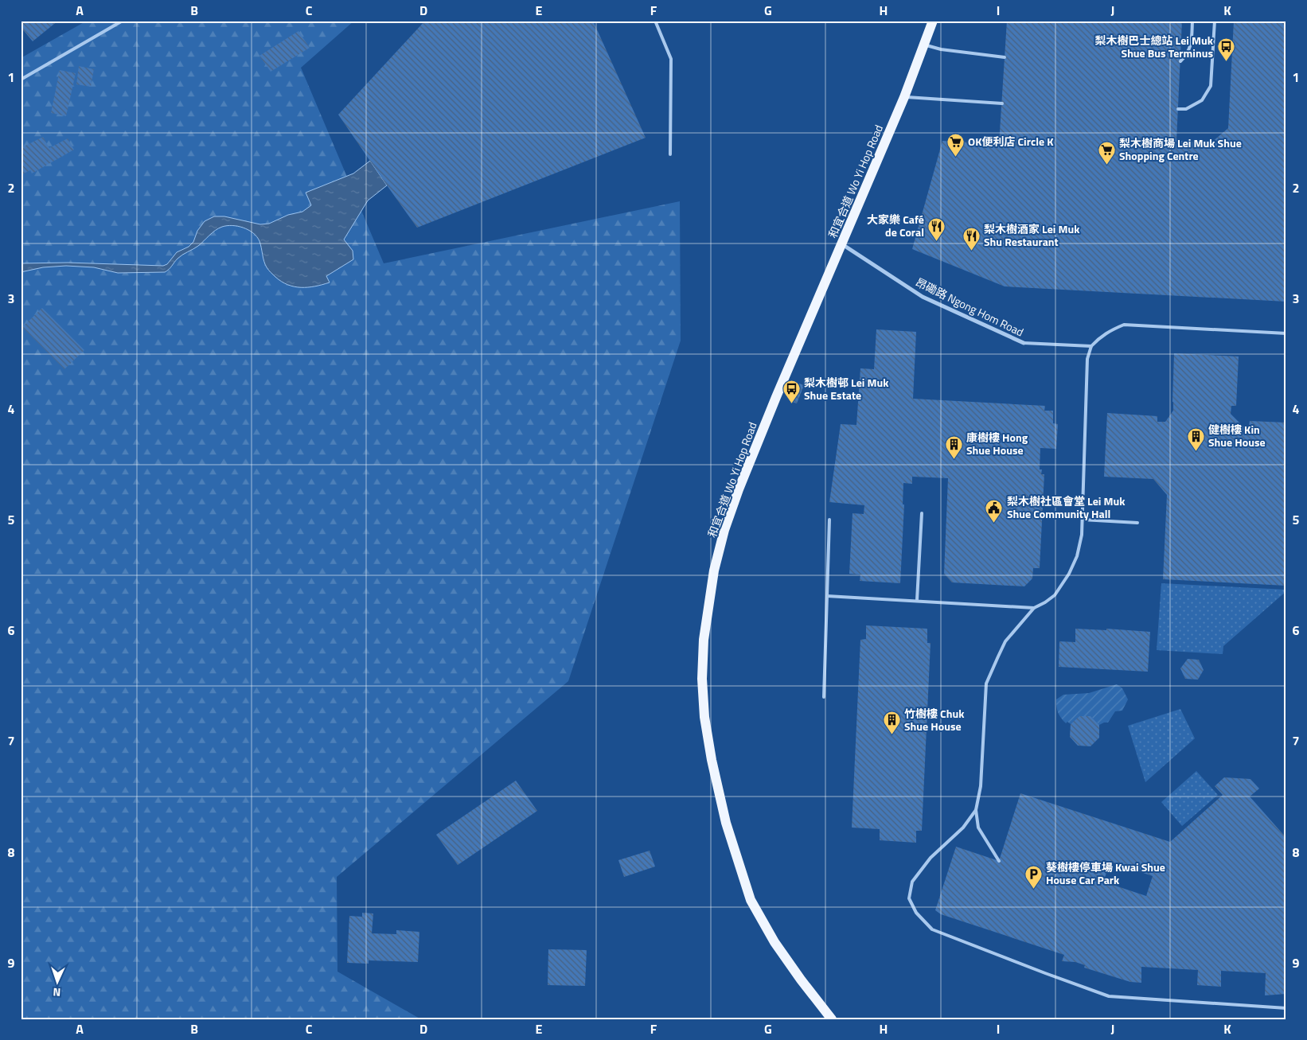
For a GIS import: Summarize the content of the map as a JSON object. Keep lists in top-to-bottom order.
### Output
{
  "streets": {
    "main road": ["和宜合道 Wo Yi Hop Road"],
    "street": ["昂磡路 Ngong Hom Road"]
  },
  "crossings": [
    ["和宜合道 Wo Yi Hop Road", "昂磡路 Ngong Hom Road"]
  ],
  "places": {
    "bus stop": ["梨木樹巴士總站 Lei Muk Shue Bus Terminus", "梨木樹邨 Lei Muk Shue Estate"],
    "supermarket": ["OK便利店 Circle K", "梨木樹商場 Lei Muk Shue Shopping Centre"],
    "restaurant": ["大家樂 Café de Coral", "梨木樹酒家 Lei Muk Shu Restaurant"],
    "building": ["健樹樓 Kin Shue House", "康樹樓 Hong Shue House", "竹樹樓 Chuk Shue House"],
    "public building": ["梨木樹社區會堂 Lei Muk Shue Community Hall"],
    "parking": ["葵樹樓停車場 Kwai Shue House Car Park"]
  },
  "north": "bottom",
  "grid": {
    "columns": [
      "A",
      "B",
      "C",
      "D",
      "E",
      "F",
      "G",
      "H",
      "I",
      "J",
      "K"
    ],
    "rows": [
      "1",
      "2",
      "3",
      "4",
      "5",
      "6",
      "7",
      "8",
      "9"
    ]
  }
}
